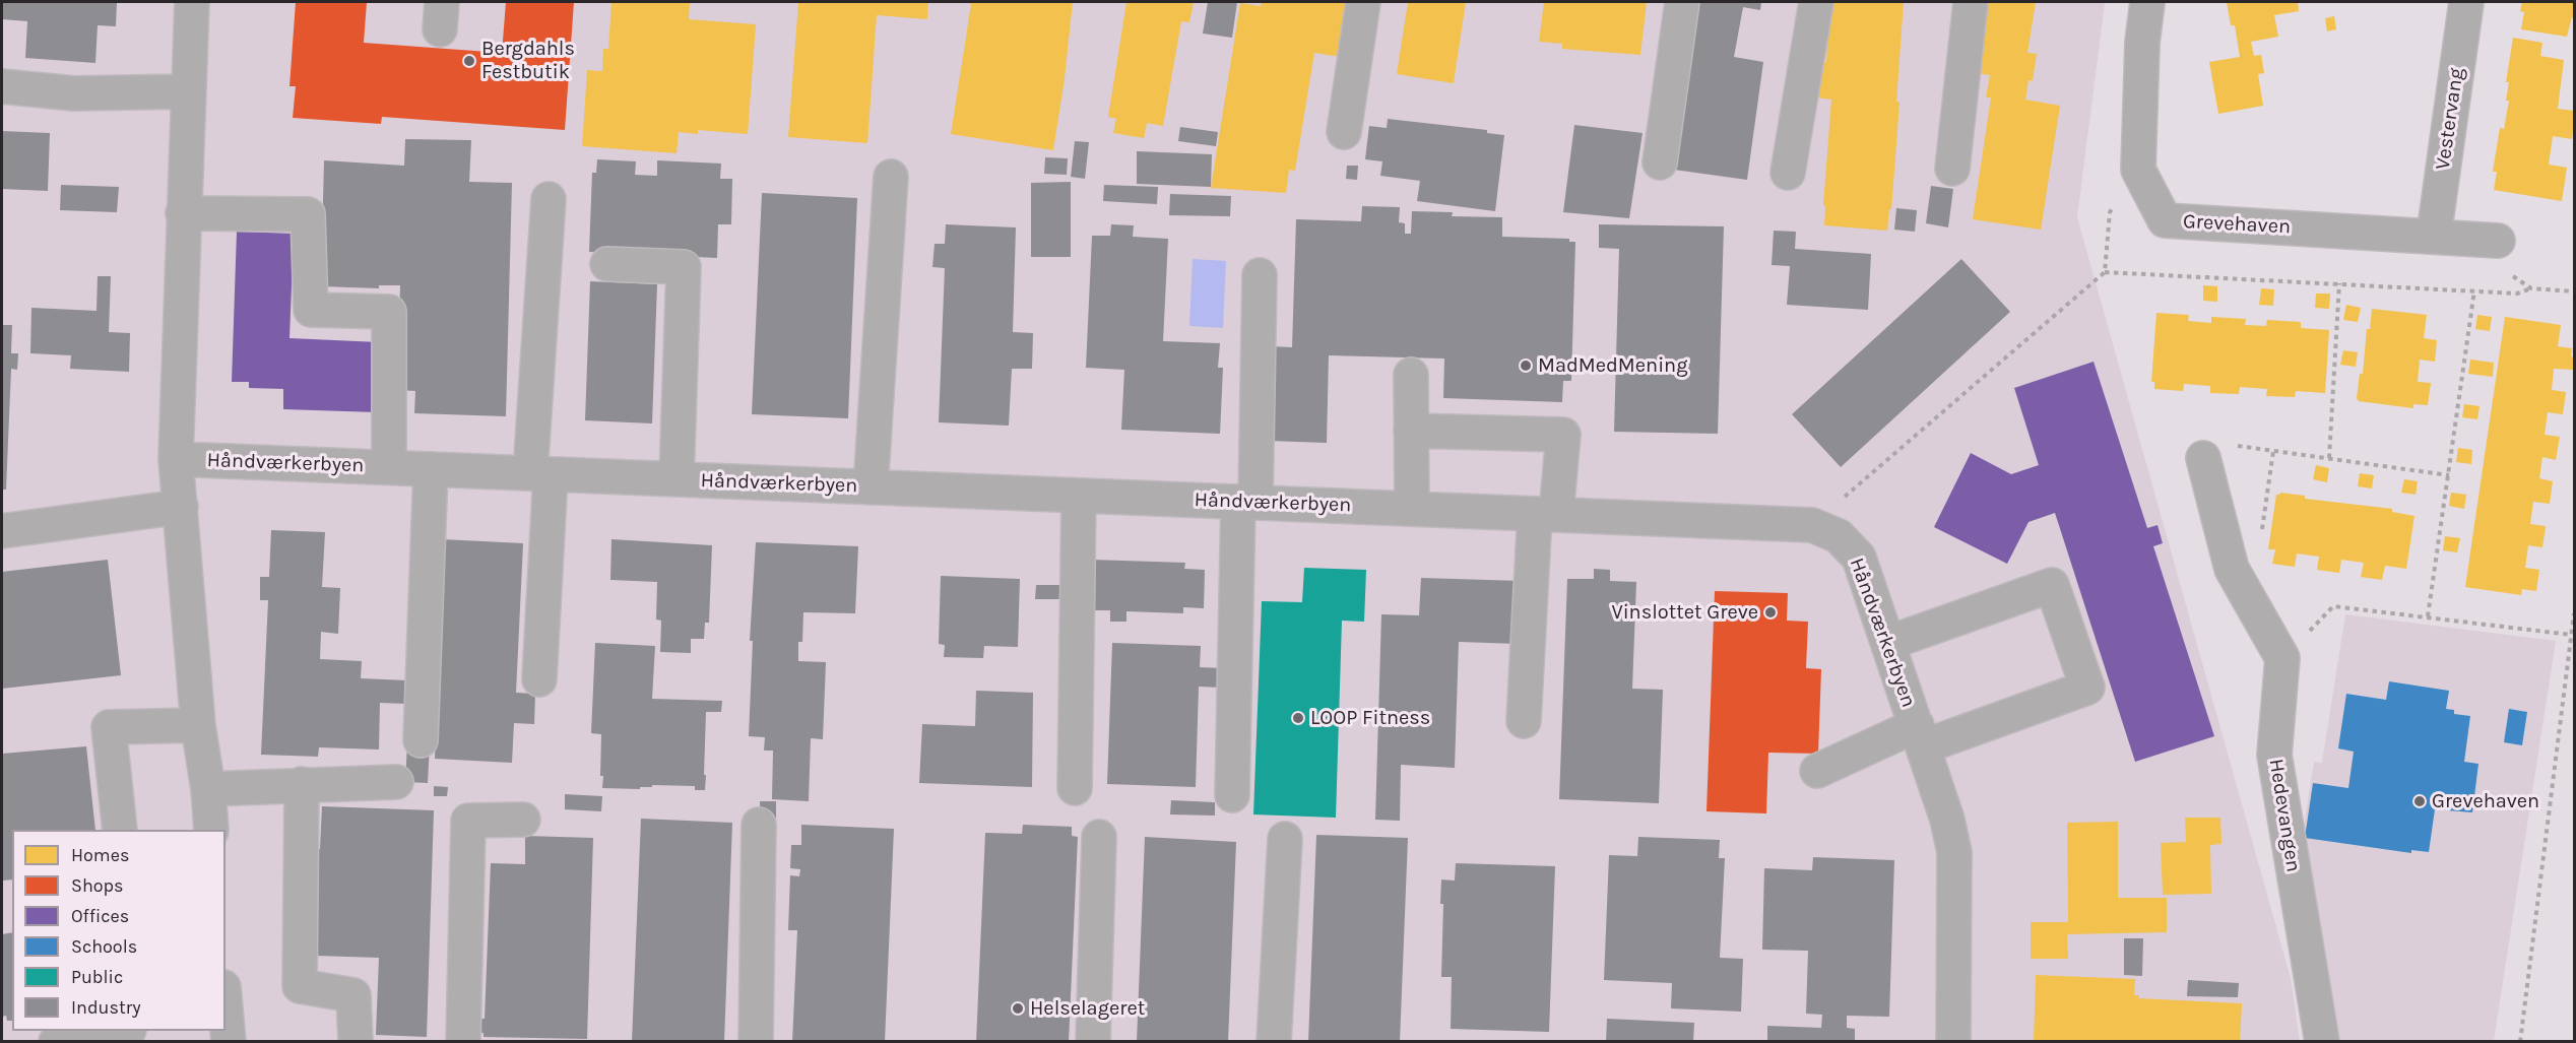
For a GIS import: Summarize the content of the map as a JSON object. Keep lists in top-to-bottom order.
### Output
{
  "streets": {
    "street": [
      "Vestervang",
      "Grevehaven",
      "Håndværkerbyen",
      "Hedevangen"
    ]
  },
  "crossings": [
    ["Vestervang", "Grevehaven"]
  ],
  "places": [
    "Bergdahls Festbutik",
    "MadMedMening",
    "Vinslottet Greve",
    "LOOP Fitness",
    "Grevehaven",
    "Helselageret"
  ],
  "legend": [
    "Homes",
    "Shops",
    "Offices",
    "Schools",
    "Public",
    "Industry"
  ]
}
